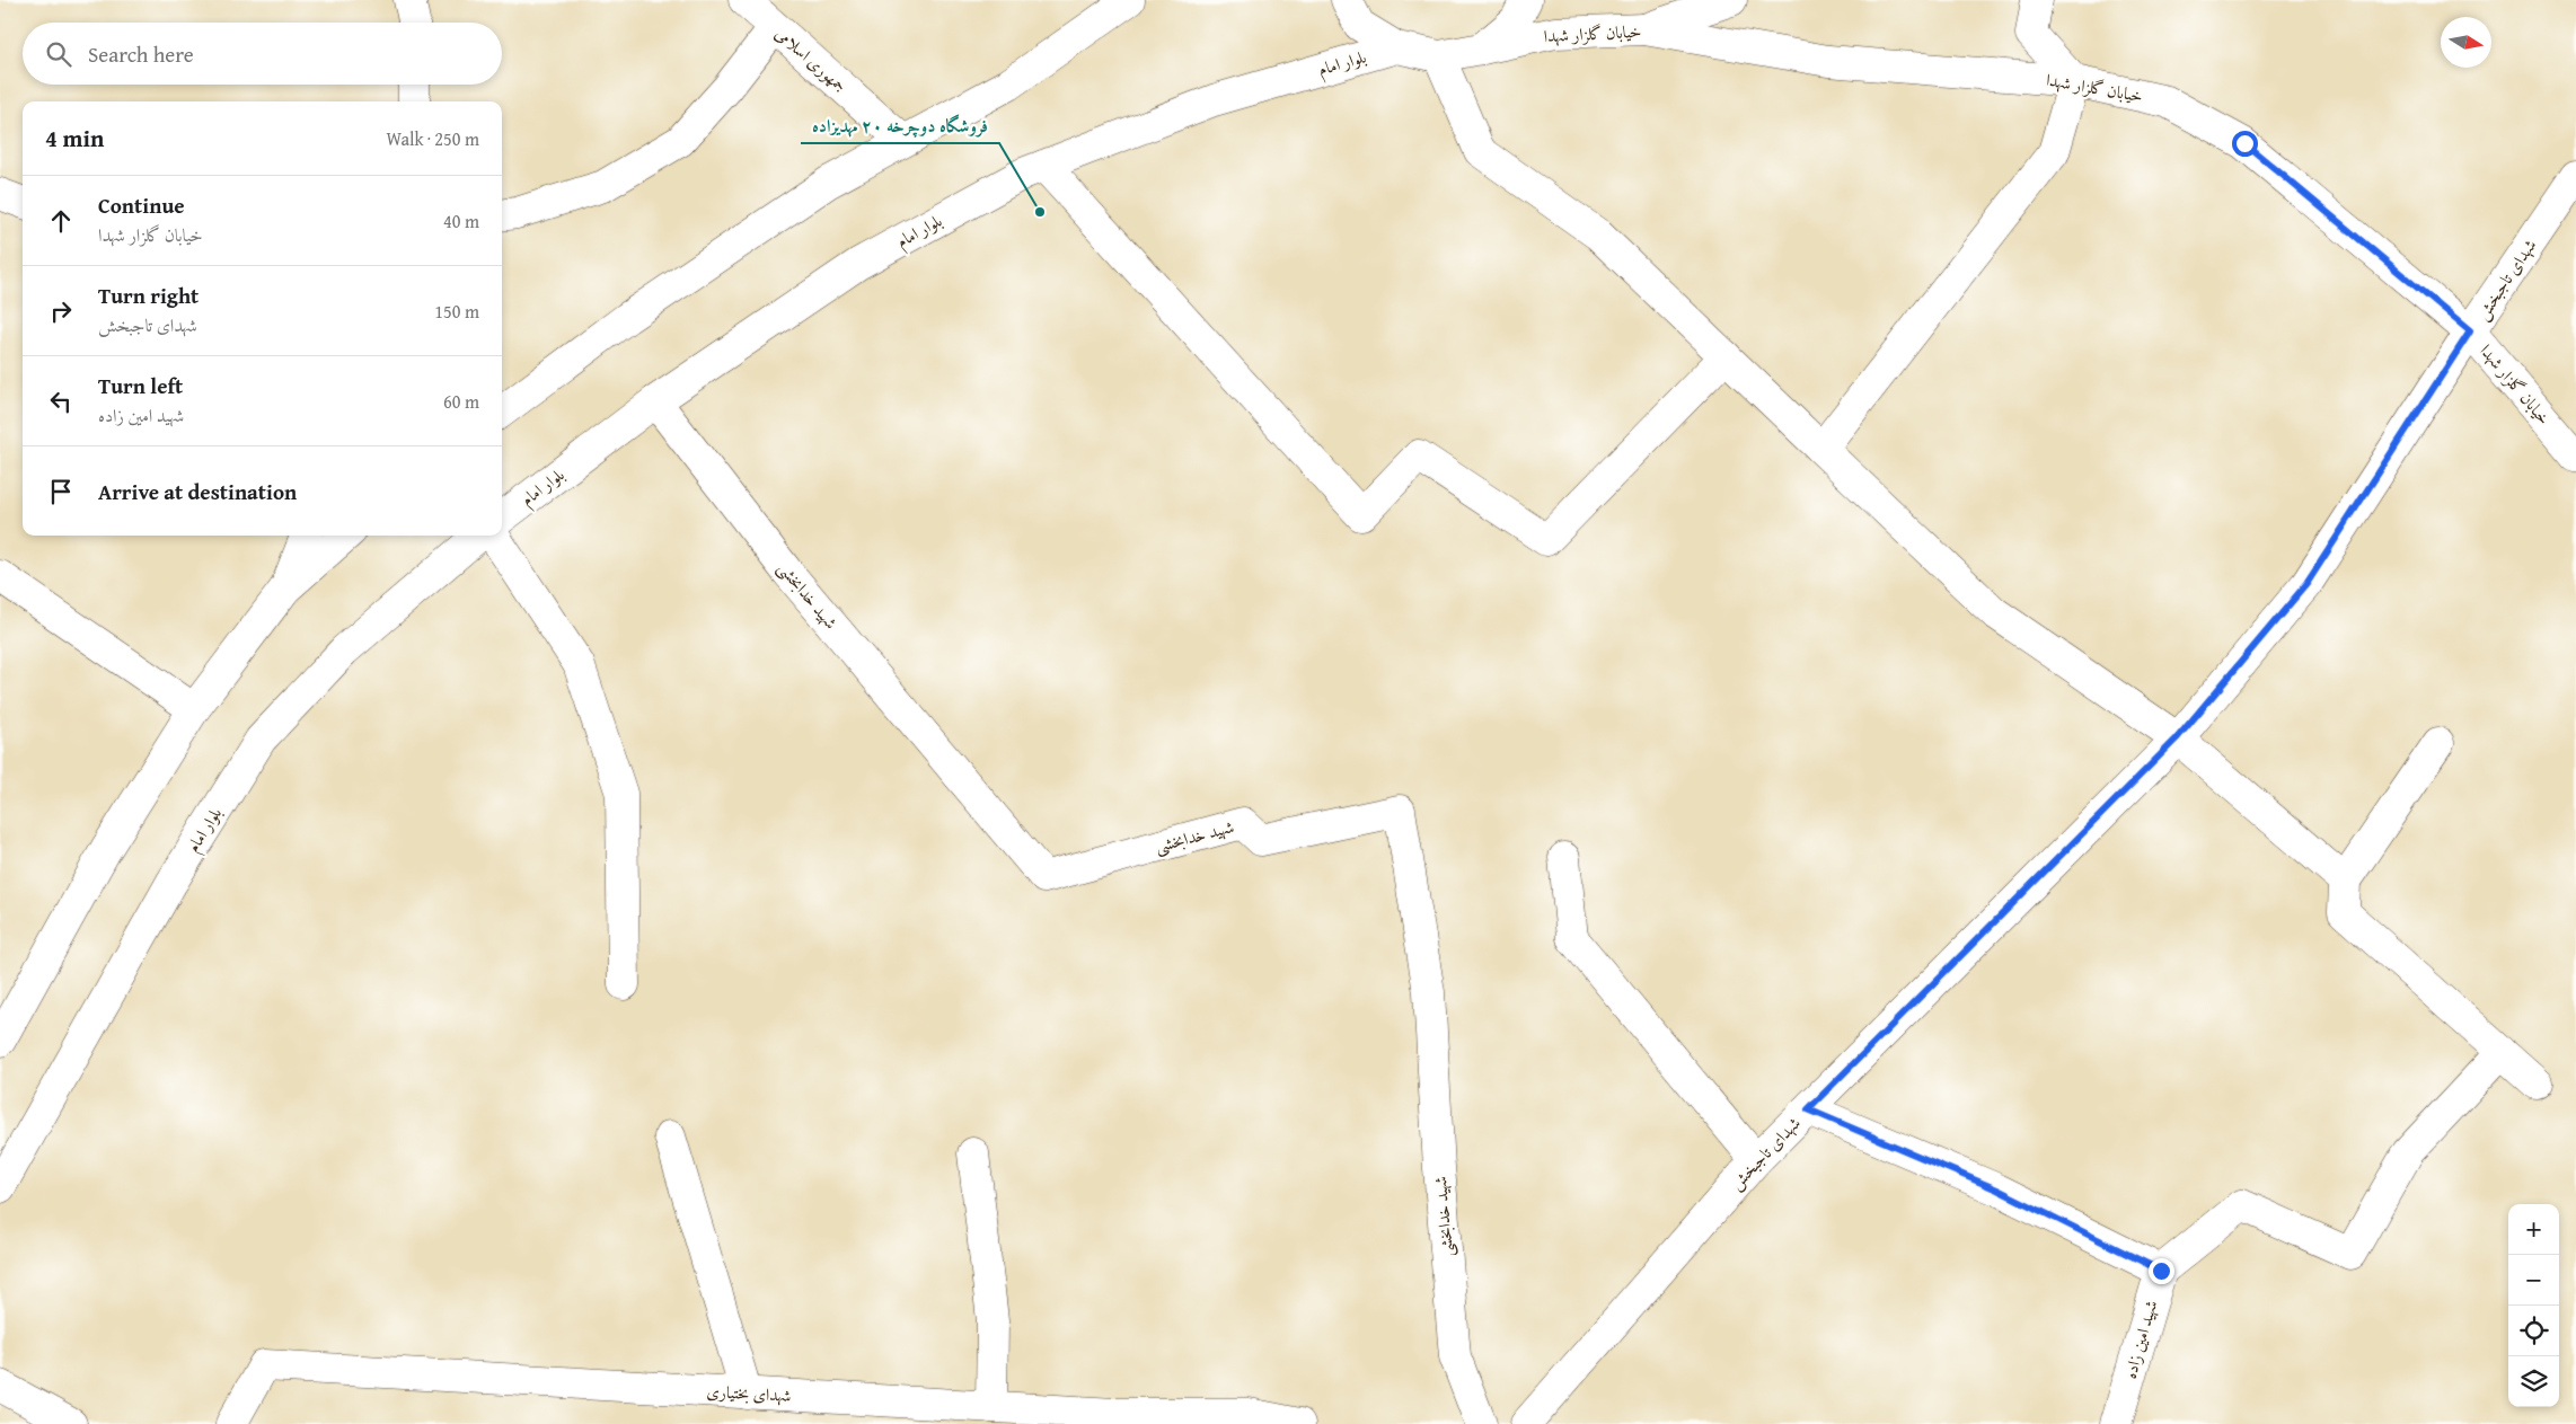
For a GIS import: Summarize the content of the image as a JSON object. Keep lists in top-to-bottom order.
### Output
{
  "streets": {
    "street": [
      "خیابان گلزار شهدا",
      "جمهوری اسلامی",
      "بلوار امام",
      "شهدای تاجبخش",
      "شهید خدابخشی",
      "شهید امین زاده",
      "شهدای بختیاری"
    ]
  },
  "crossings": [
    ["خیابان گلزار شهدا", "شهدای تاجبخش"],
    ["بلوار امام", "شهید خدابخشی"]
  ],
  "places": ["فروشگاه دوچرخه ۲۰ مهدیزاده"],
  "north": "right",
  "page": {
    "search": "Search here",
    "heading": ["4 min", "Walk · 250 m"],
    "list": [
      ["Continue", "خیابان گلزار شهدا", "40 m"],
      ["Turn right", "شهدای تاجبخش", "150 m"],
      ["Turn left", "شهید امین زاده", "60 m"],
      "Arrive at destination"
    ],
    "map_buttons": ["+", "−"]
  }
}
